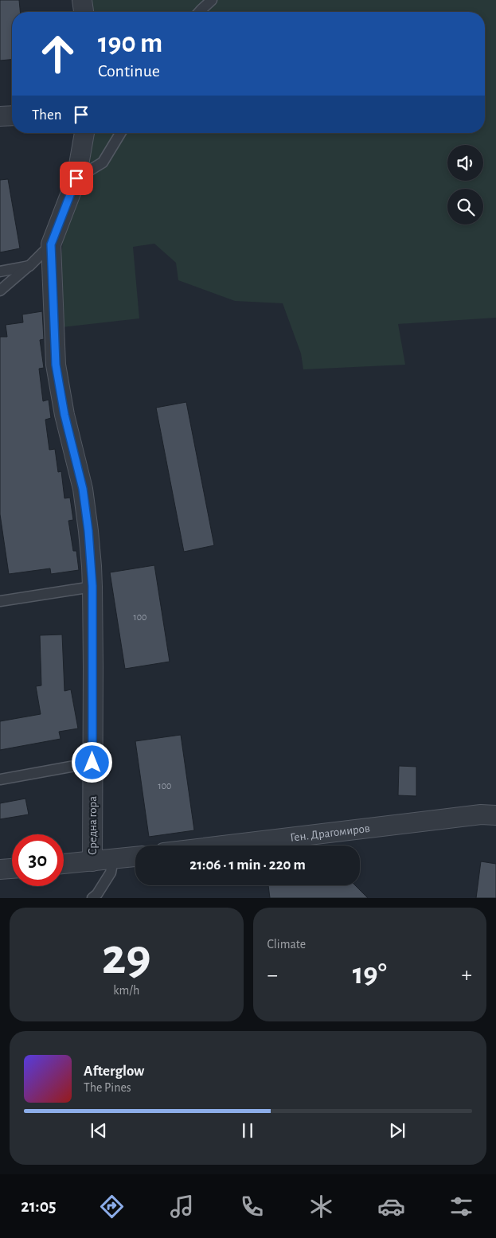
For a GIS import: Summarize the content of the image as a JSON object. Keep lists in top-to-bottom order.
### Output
{
  "streets": {
    "street": ["Средна гора", "Ген. Драгомиров"]
  },
  "house_numbers": ["100", "100"],
  "page": {
    "turn": ["190 m", "Continue"],
    "then": "Then",
    "limit": "30",
    "trip": "21:06 · 1 min · 220 m",
    "tile": [
      ["29", "km/h"],
      "Climate"
    ],
    "heat": ["−", "19°", "+"],
    "song": ["Afterglow", "The Pines"],
    "tabs": "21:05"
  }
}
